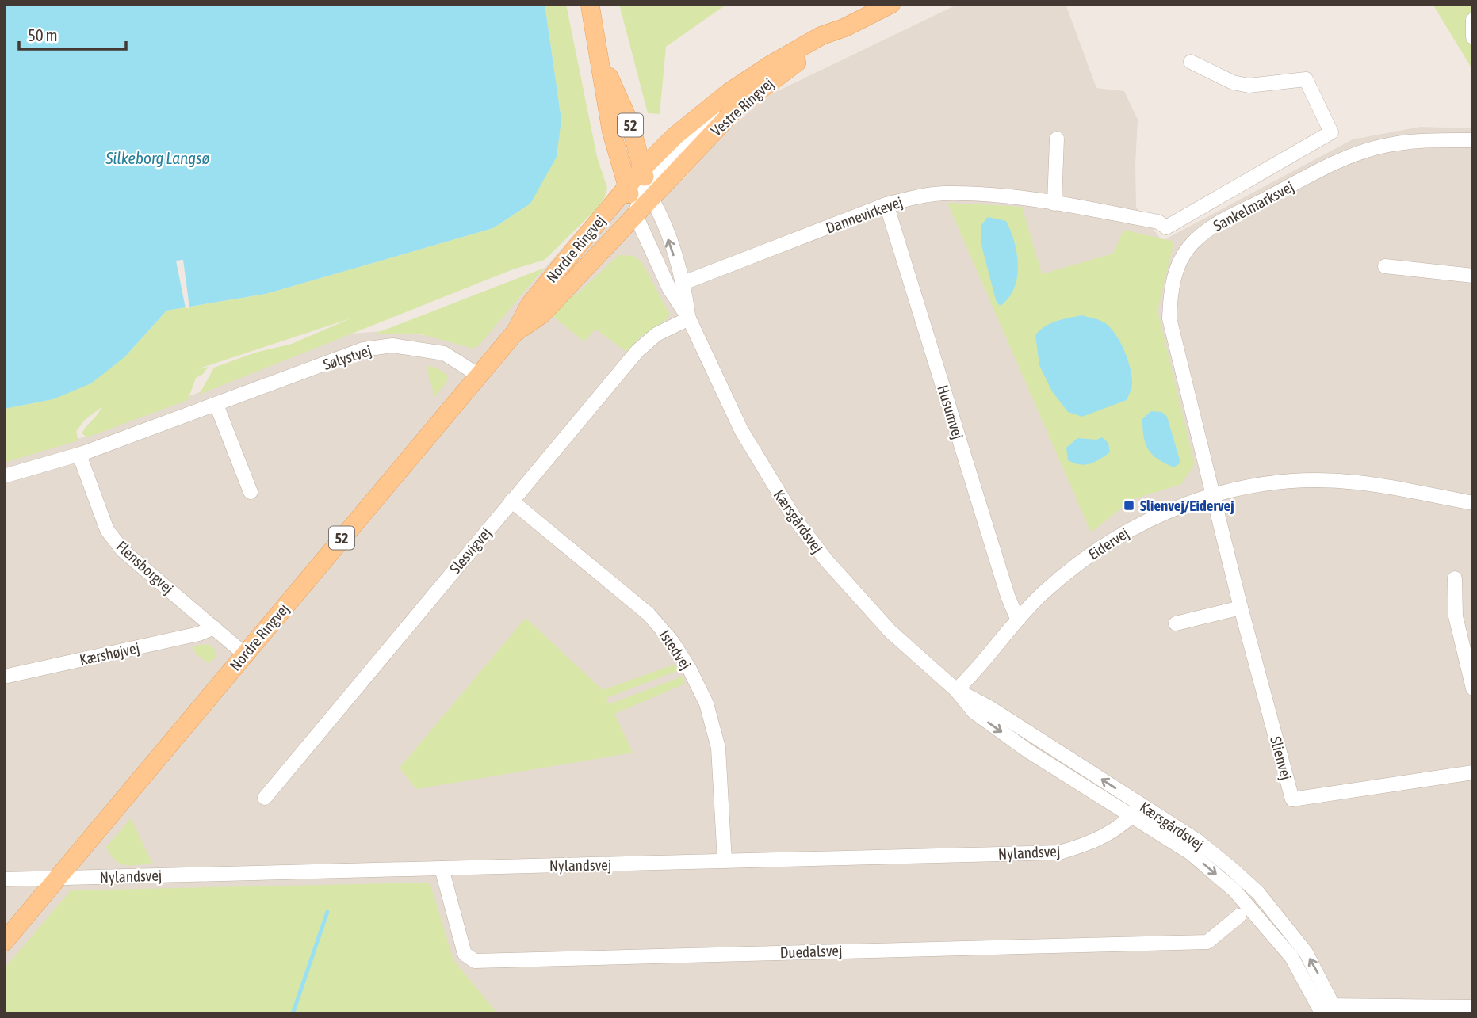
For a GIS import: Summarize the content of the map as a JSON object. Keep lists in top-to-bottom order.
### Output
{
  "streets": {
    "main road": ["Vestre Ringvej", "52", "Nordre Ringvej"],
    "street": [
      "Sankelmarksvej",
      "Dannevirkevej",
      "Sølystvej",
      "Husumvej",
      "Kærsgårdsvej",
      "Eidervej",
      "Slesvigvej",
      "Flensborgvej",
      "Istedvej",
      "Kærshøjvej",
      "Slienvej",
      "Nylandsvej",
      "Duedalsvej"
    ]
  },
  "crossings": [
    ["Vestre Ringvej", "52"],
    ["Vestre Ringvej", "Nordre Ringvej"],
    ["Vestre Ringvej", "Kærsgårdsvej"],
    ["52", "Nordre Ringvej"],
    ["52", "Kærsgårdsvej"],
    ["Sankelmarksvej", "Eidervej"],
    ["Sankelmarksvej", "Slienvej"],
    ["Dannevirkevej", "Husumvej"],
    ["Dannevirkevej", "Kærsgårdsvej"],
    ["Nordre Ringvej", "Sølystvej"],
    ["Nordre Ringvej", "Kærsgårdsvej"],
    ["Nordre Ringvej", "Flensborgvej"],
    ["Nordre Ringvej", "Nylandsvej"],
    ["Sølystvej", "Flensborgvej"],
    ["Husumvej", "Eidervej"],
    ["Kærsgårdsvej", "Eidervej"],
    ["Kærsgårdsvej", "Slesvigvej"],
    ["Kærsgårdsvej", "Nylandsvej"],
    ["Eidervej", "Slienvej"],
    ["Slesvigvej", "Istedvej"],
    ["Flensborgvej", "Kærshøjvej"],
    ["Istedvej", "Nylandsvej"],
    ["Nylandsvej", "Duedalsvej"]
  ],
  "water": ["Silkeborg Langsø"],
  "places": {
    "transit": ["Slienvej/Eidervej"]
  },
  "scale_bar": "50 m"
}
